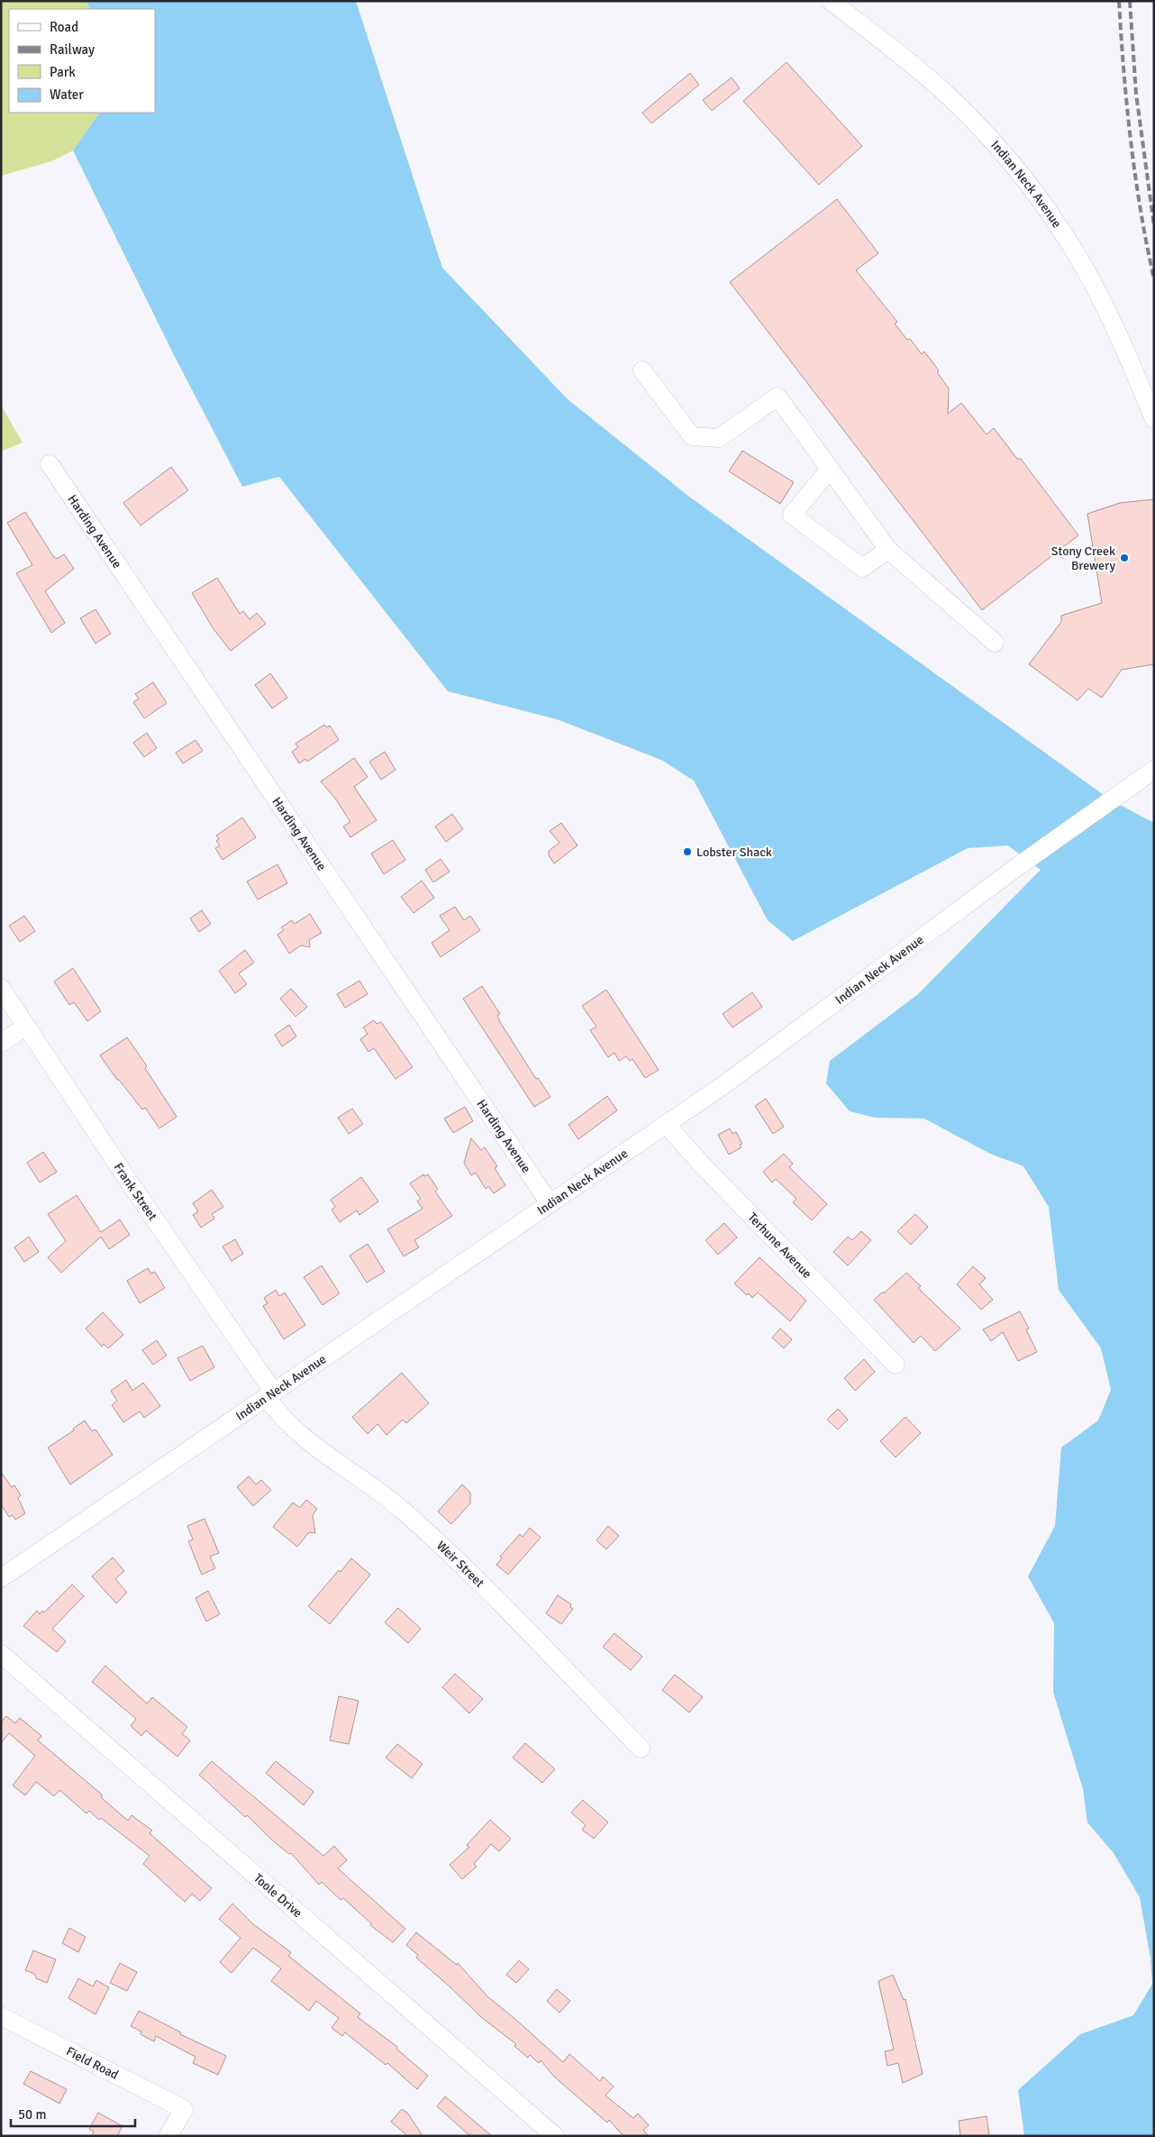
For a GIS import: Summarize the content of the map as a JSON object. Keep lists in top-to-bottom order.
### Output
{
  "streets": {
    "street": [
      "Indian Neck Avenue",
      "Harding Avenue",
      "Frank Street",
      "Terhune Avenue",
      "Weir Street",
      "Toole Drive",
      "Field Road"
    ]
  },
  "crossings": [
    ["Indian Neck Avenue", "Harding Avenue"],
    ["Indian Neck Avenue", "Frank Street"],
    ["Indian Neck Avenue", "Terhune Avenue"],
    ["Indian Neck Avenue", "Weir Street"],
    ["Frank Street", "Weir Street"]
  ],
  "places": ["Stony Creek Brewery", "Lobster Shack"],
  "legend": [
    "Road",
    "Railway",
    "Park",
    "Water"
  ],
  "scale_bar": "50 m"
}
